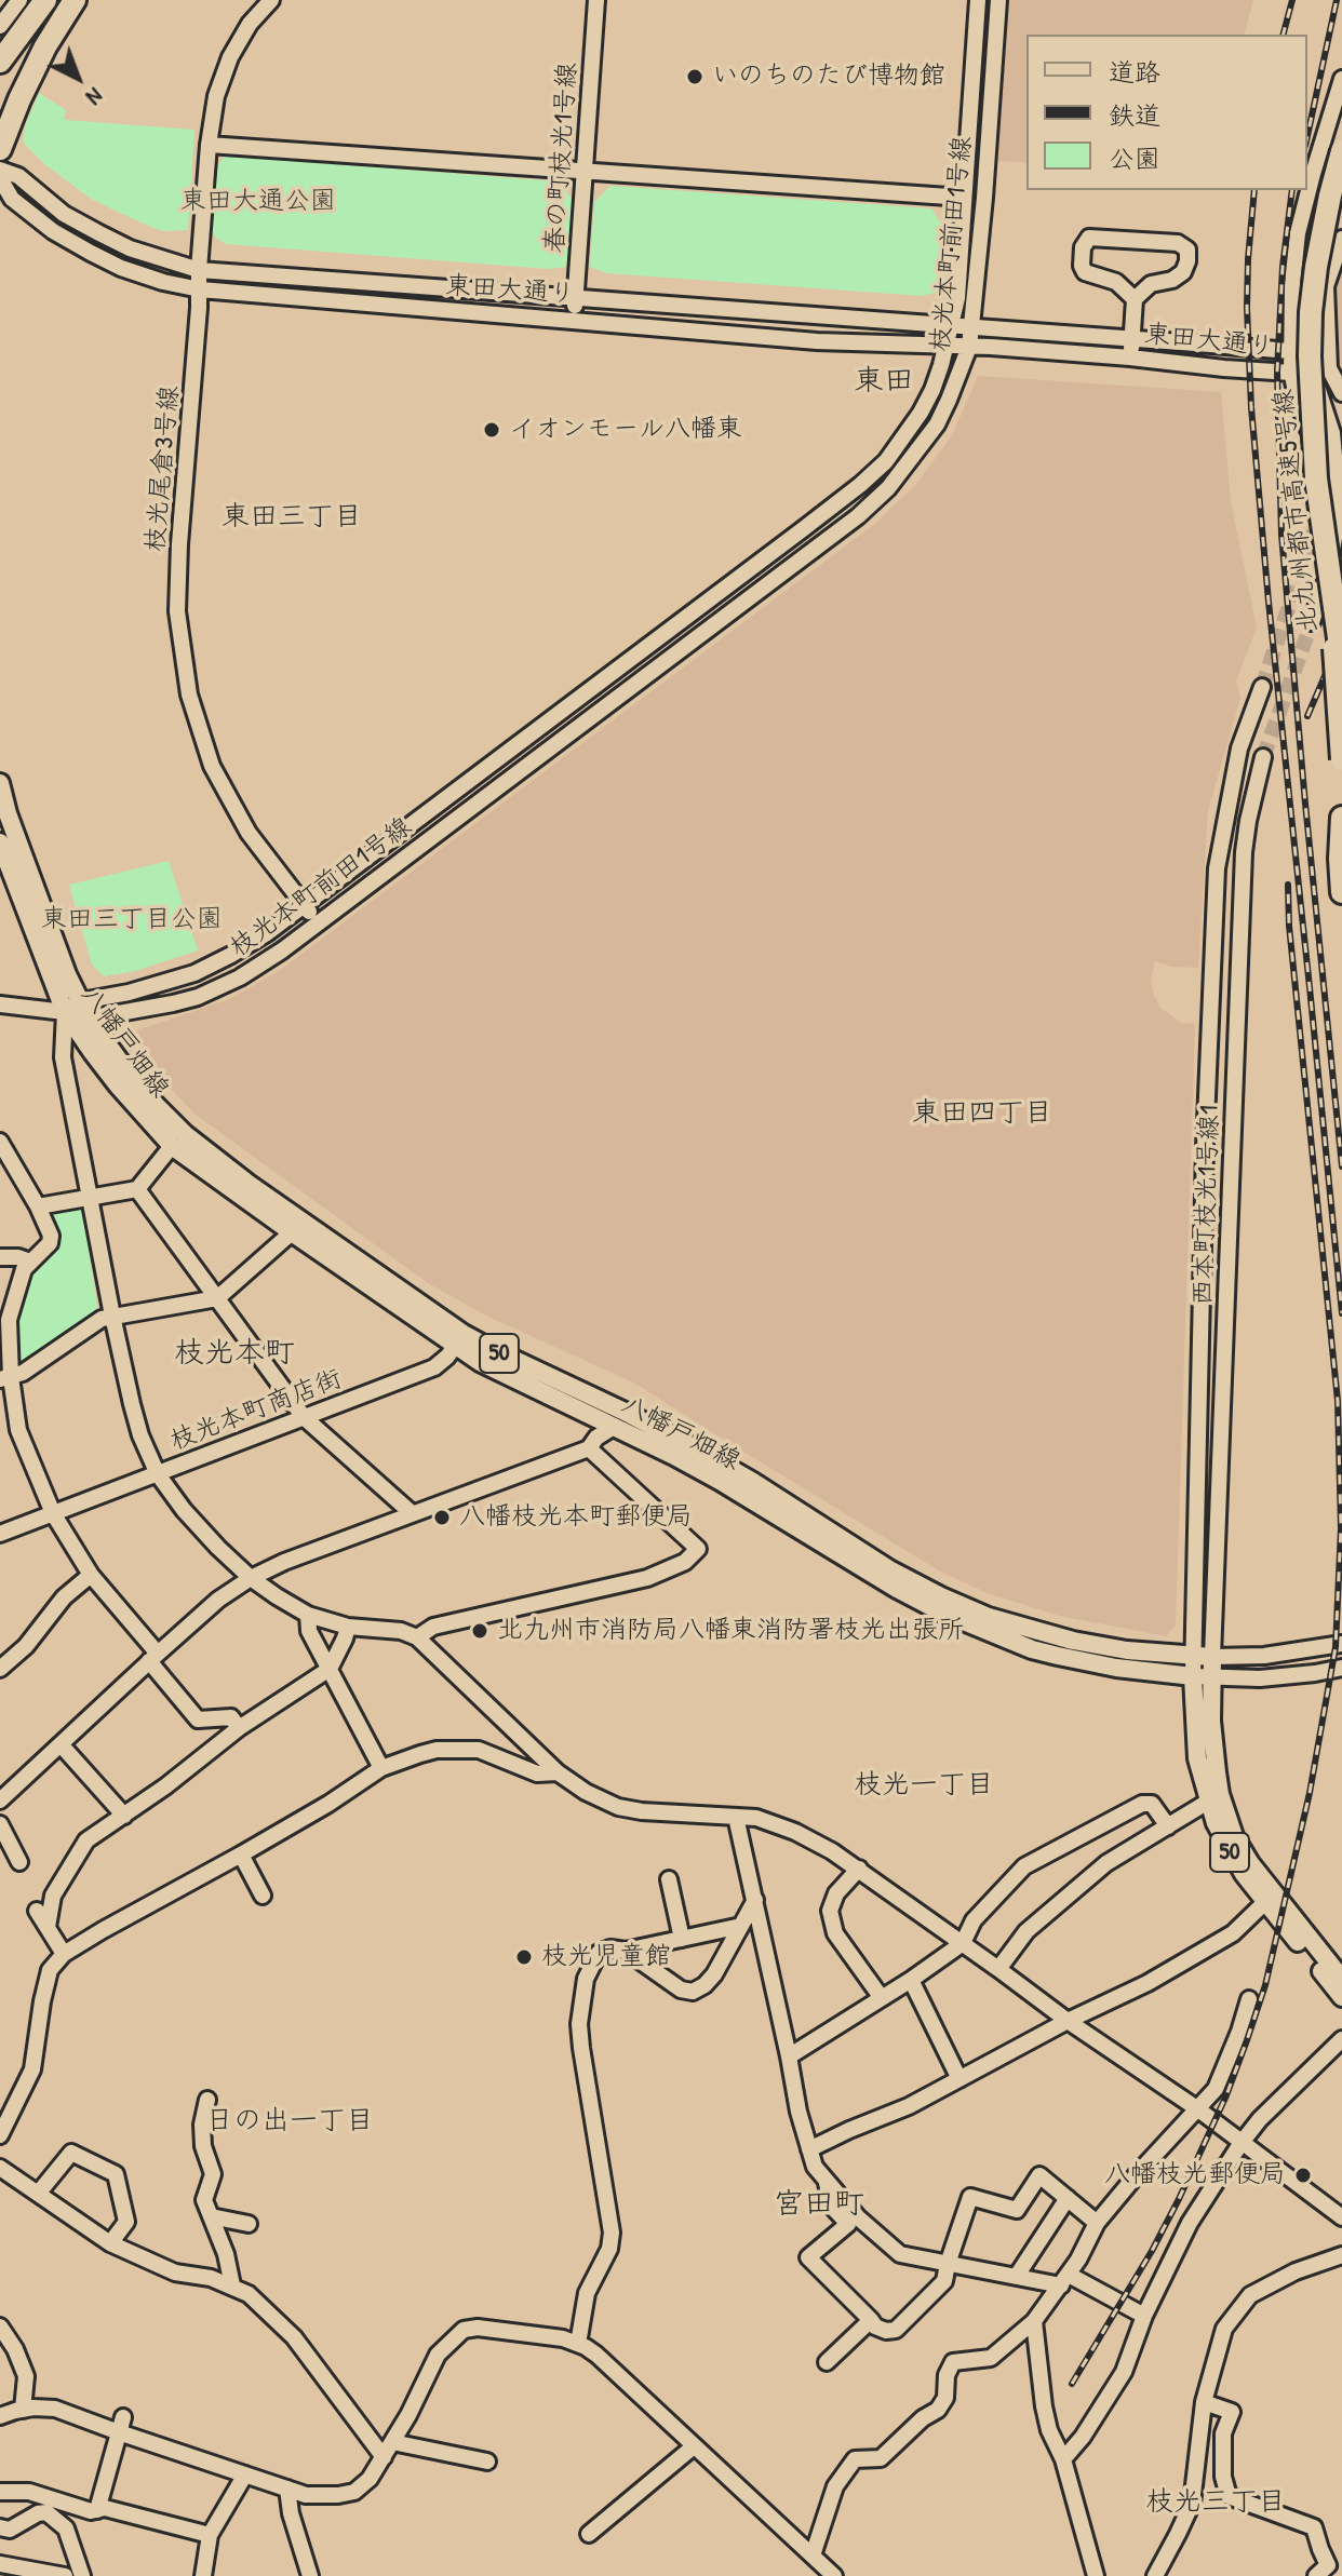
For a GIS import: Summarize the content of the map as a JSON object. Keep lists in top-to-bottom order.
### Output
{
  "streets": {
    "highway": ["北九州都市高速5号線"],
    "main road": ["八幡戸畑線", "50"],
    "street": [
      "春の町枝光1号線",
      "枝光本町前田1号線",
      "東田大通り",
      "枝光尾倉3号線",
      "西本町枝光1号線1",
      "枝光本町商店街"
    ]
  },
  "crossings": [
    ["春の町枝光1号線", "東田大通り"],
    ["枝光本町前田1号線", "東田大通り"],
    ["枝光本町前田1号線", "枝光尾倉3号線"],
    ["枝光本町前田1号線", "八幡戸畑線"],
    ["東田大通り", "枝光尾倉3号線"],
    ["八幡戸畑線", "西本町枝光1号線1"],
    ["八幡戸畑線", "50"],
    ["八幡戸畑線", "枝光本町商店街"],
    ["西本町枝光1号線1", "50"]
  ],
  "districts": [
    "東田",
    "東田三丁目",
    "東田四丁目",
    "枝光本町",
    "枝光一丁目",
    "日の出一丁目",
    "宮田町",
    "枝光三丁目"
  ],
  "parks": ["東田大通公園", "東田三丁目公園"],
  "places": [
    "いのちのたび博物館",
    "イオンモール八幡東",
    "八幡枝光本町郵便局",
    "北九州市消防局八幡東消防署枝光出張所",
    "枝光児童館",
    "八幡枝光郵便局"
  ],
  "legend": ["道路", "鉄道", "公園"],
  "north": "bottom right"
}
